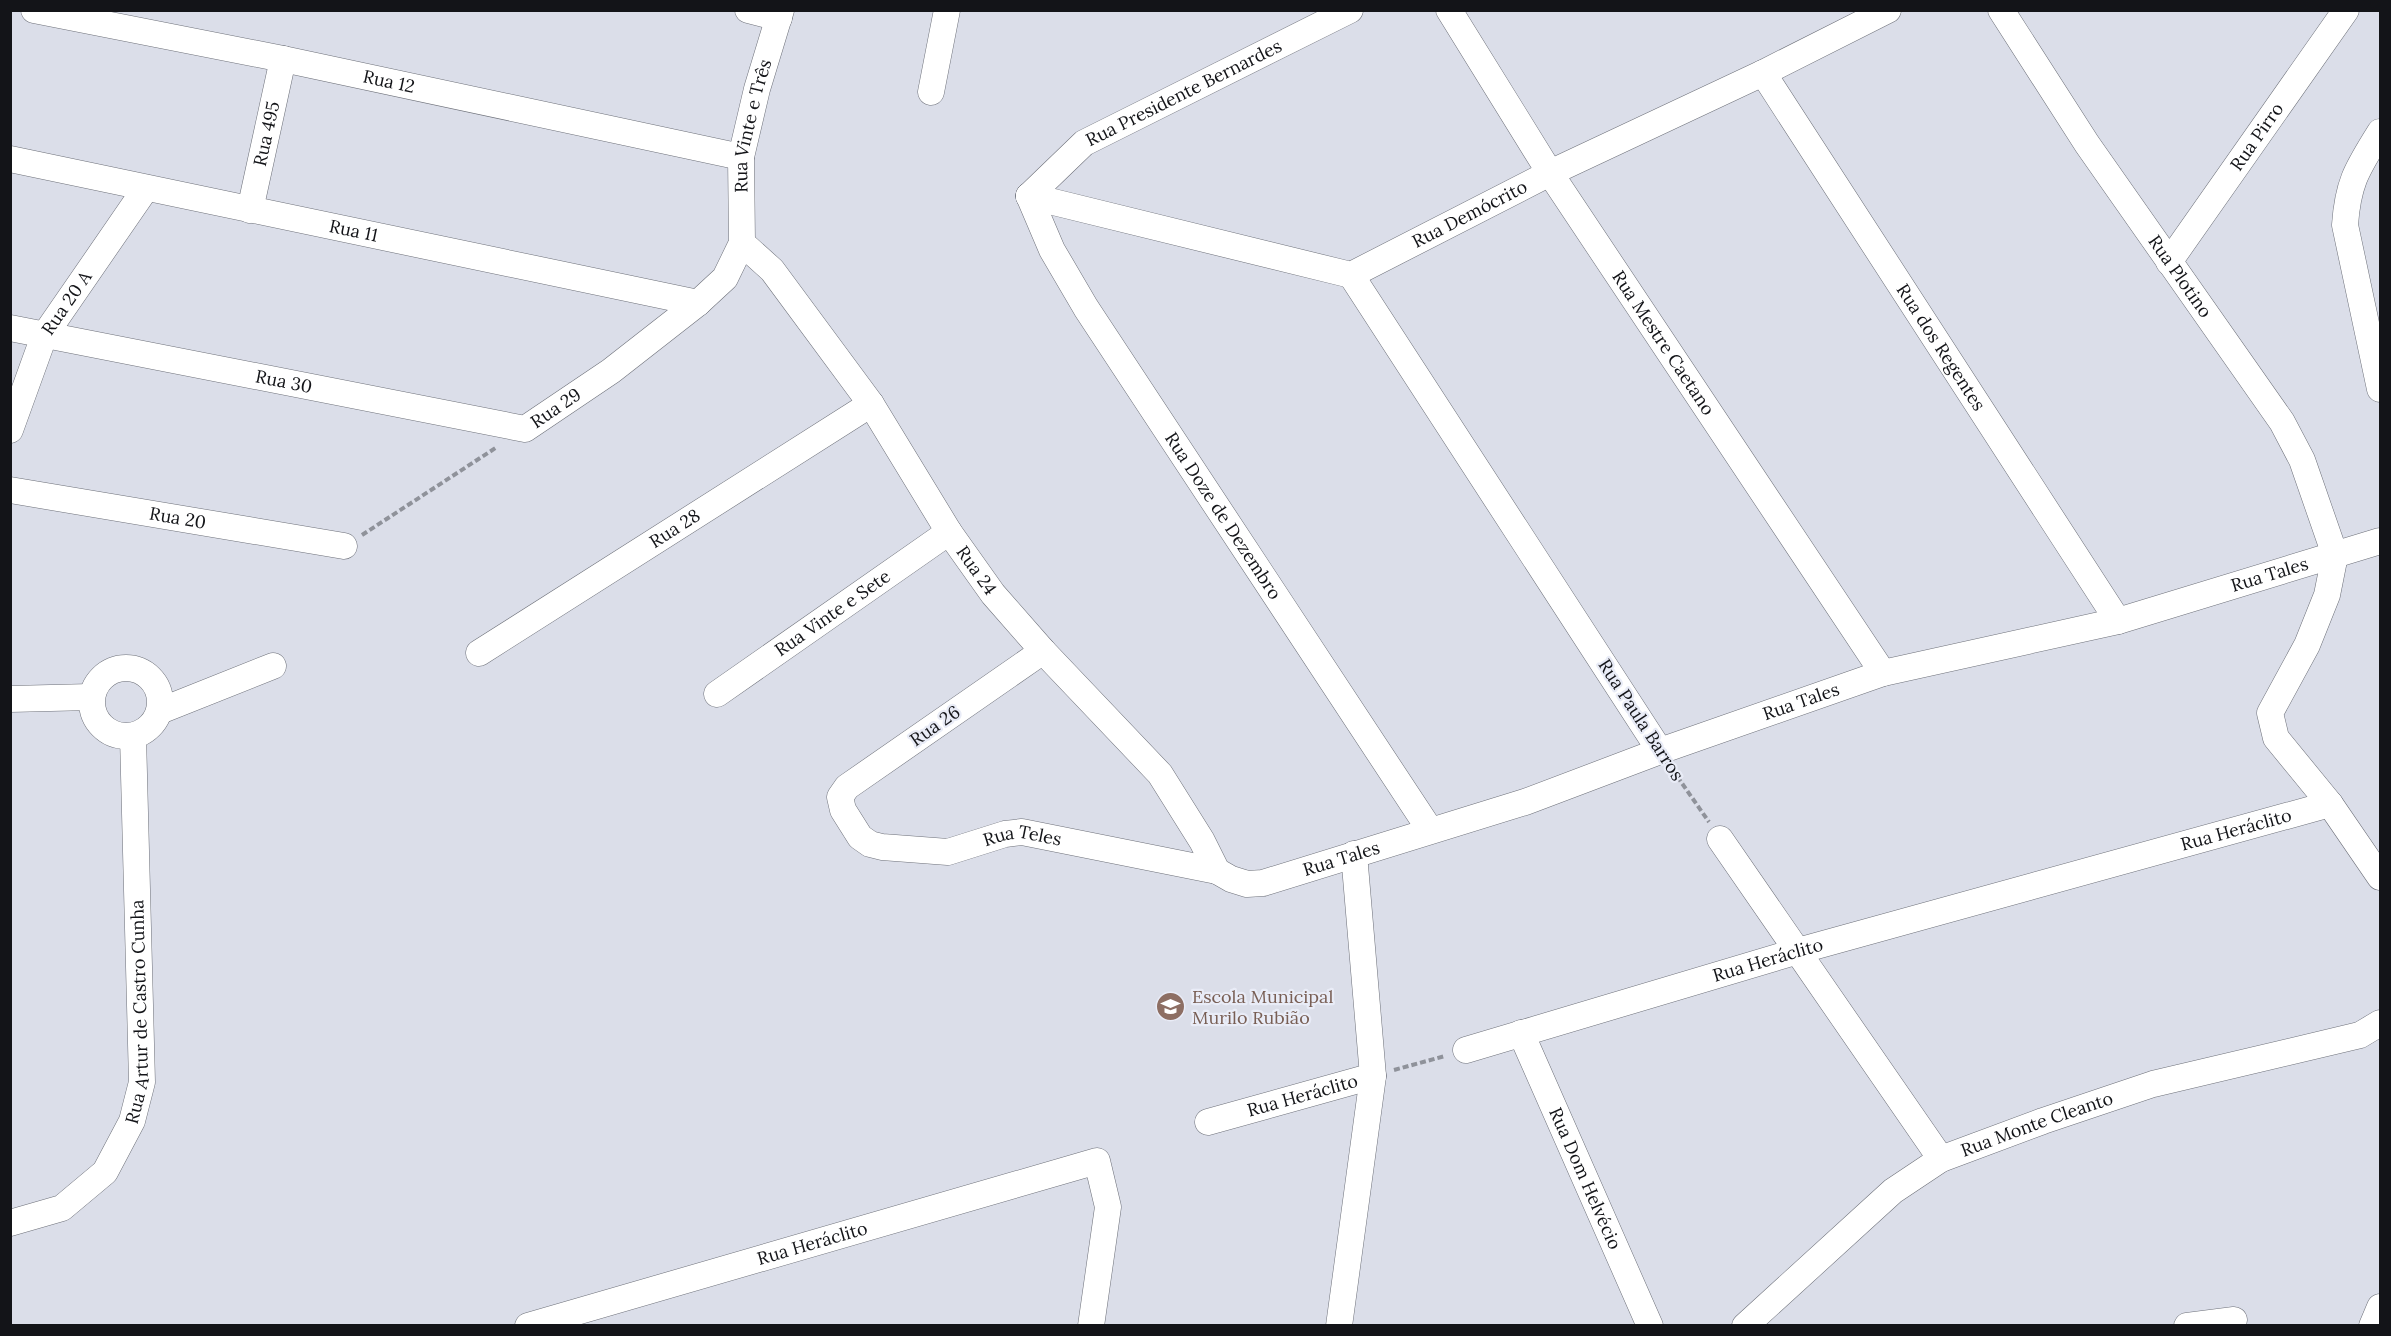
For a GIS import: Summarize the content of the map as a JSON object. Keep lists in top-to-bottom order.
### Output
{
  "streets": {
    "street": [
      "Rua 12",
      "Rua Presidente Bernardes",
      "Rua Vinte e Três",
      "Rua 495",
      "Rua Pirro",
      "Rua Demócrito",
      "Rua 11",
      "Rua Plotino",
      "Rua 20 A",
      "Rua Mestre Caetano",
      "Rua dos Regentes",
      "Rua 30",
      "Rua 29",
      "Rua Doze de Dezembro",
      "Rua 20",
      "Rua 28",
      "Rua 24",
      "Rua Tales",
      "Rua Vinte e Sete",
      "Rua Paula Barros",
      "Rua 26",
      "Rua Heráclito",
      "Rua Teles",
      "Rua Artur de Castro Cunha",
      "Rua Monte Cleanto",
      "Rua Dom Helvécio"
    ]
  },
  "crossings": [
    ["Rua 12", "Rua Vinte e Três"],
    ["Rua 12", "Rua 495"],
    ["Rua Presidente Bernardes", "Rua Doze de Dezembro"],
    ["Rua Vinte e Três", "Rua 29"],
    ["Rua Vinte e Três", "Rua 24"],
    ["Rua 495", "Rua 11"],
    ["Rua Pirro", "Rua Plotino"],
    ["Rua Demócrito", "Rua Mestre Caetano"],
    ["Rua Demócrito", "Rua dos Regentes"],
    ["Rua Demócrito", "Rua Paula Barros"],
    ["Rua 11", "Rua 20 A"],
    ["Rua 11", "Rua 29"],
    ["Rua Plotino", "Rua Tales"],
    ["Rua 20 A", "Rua 30"],
    ["Rua Mestre Caetano", "Rua Tales"],
    ["Rua dos Regentes", "Rua Tales"],
    ["Rua 30", "Rua 29"],
    ["Rua 29", "Rua 20"],
    ["Rua 29", "Rua 24"],
    ["Rua Doze de Dezembro", "Rua Tales"],
    ["Rua 28", "Rua 24"],
    ["Rua 24", "Rua Tales"],
    ["Rua 24", "Rua Vinte e Sete"],
    ["Rua 24", "Rua 26"],
    ["Rua 24", "Rua Teles"],
    ["Rua Tales", "Rua Paula Barros"],
    ["Rua Tales", "Rua Teles"],
    ["Rua 26", "Rua Teles"],
    ["Rua Heráclito", "Rua Dom Helvécio"]
  ],
  "places": {
    "school or university": ["Escola Municipal Murilo Rubião"]
  }
}
